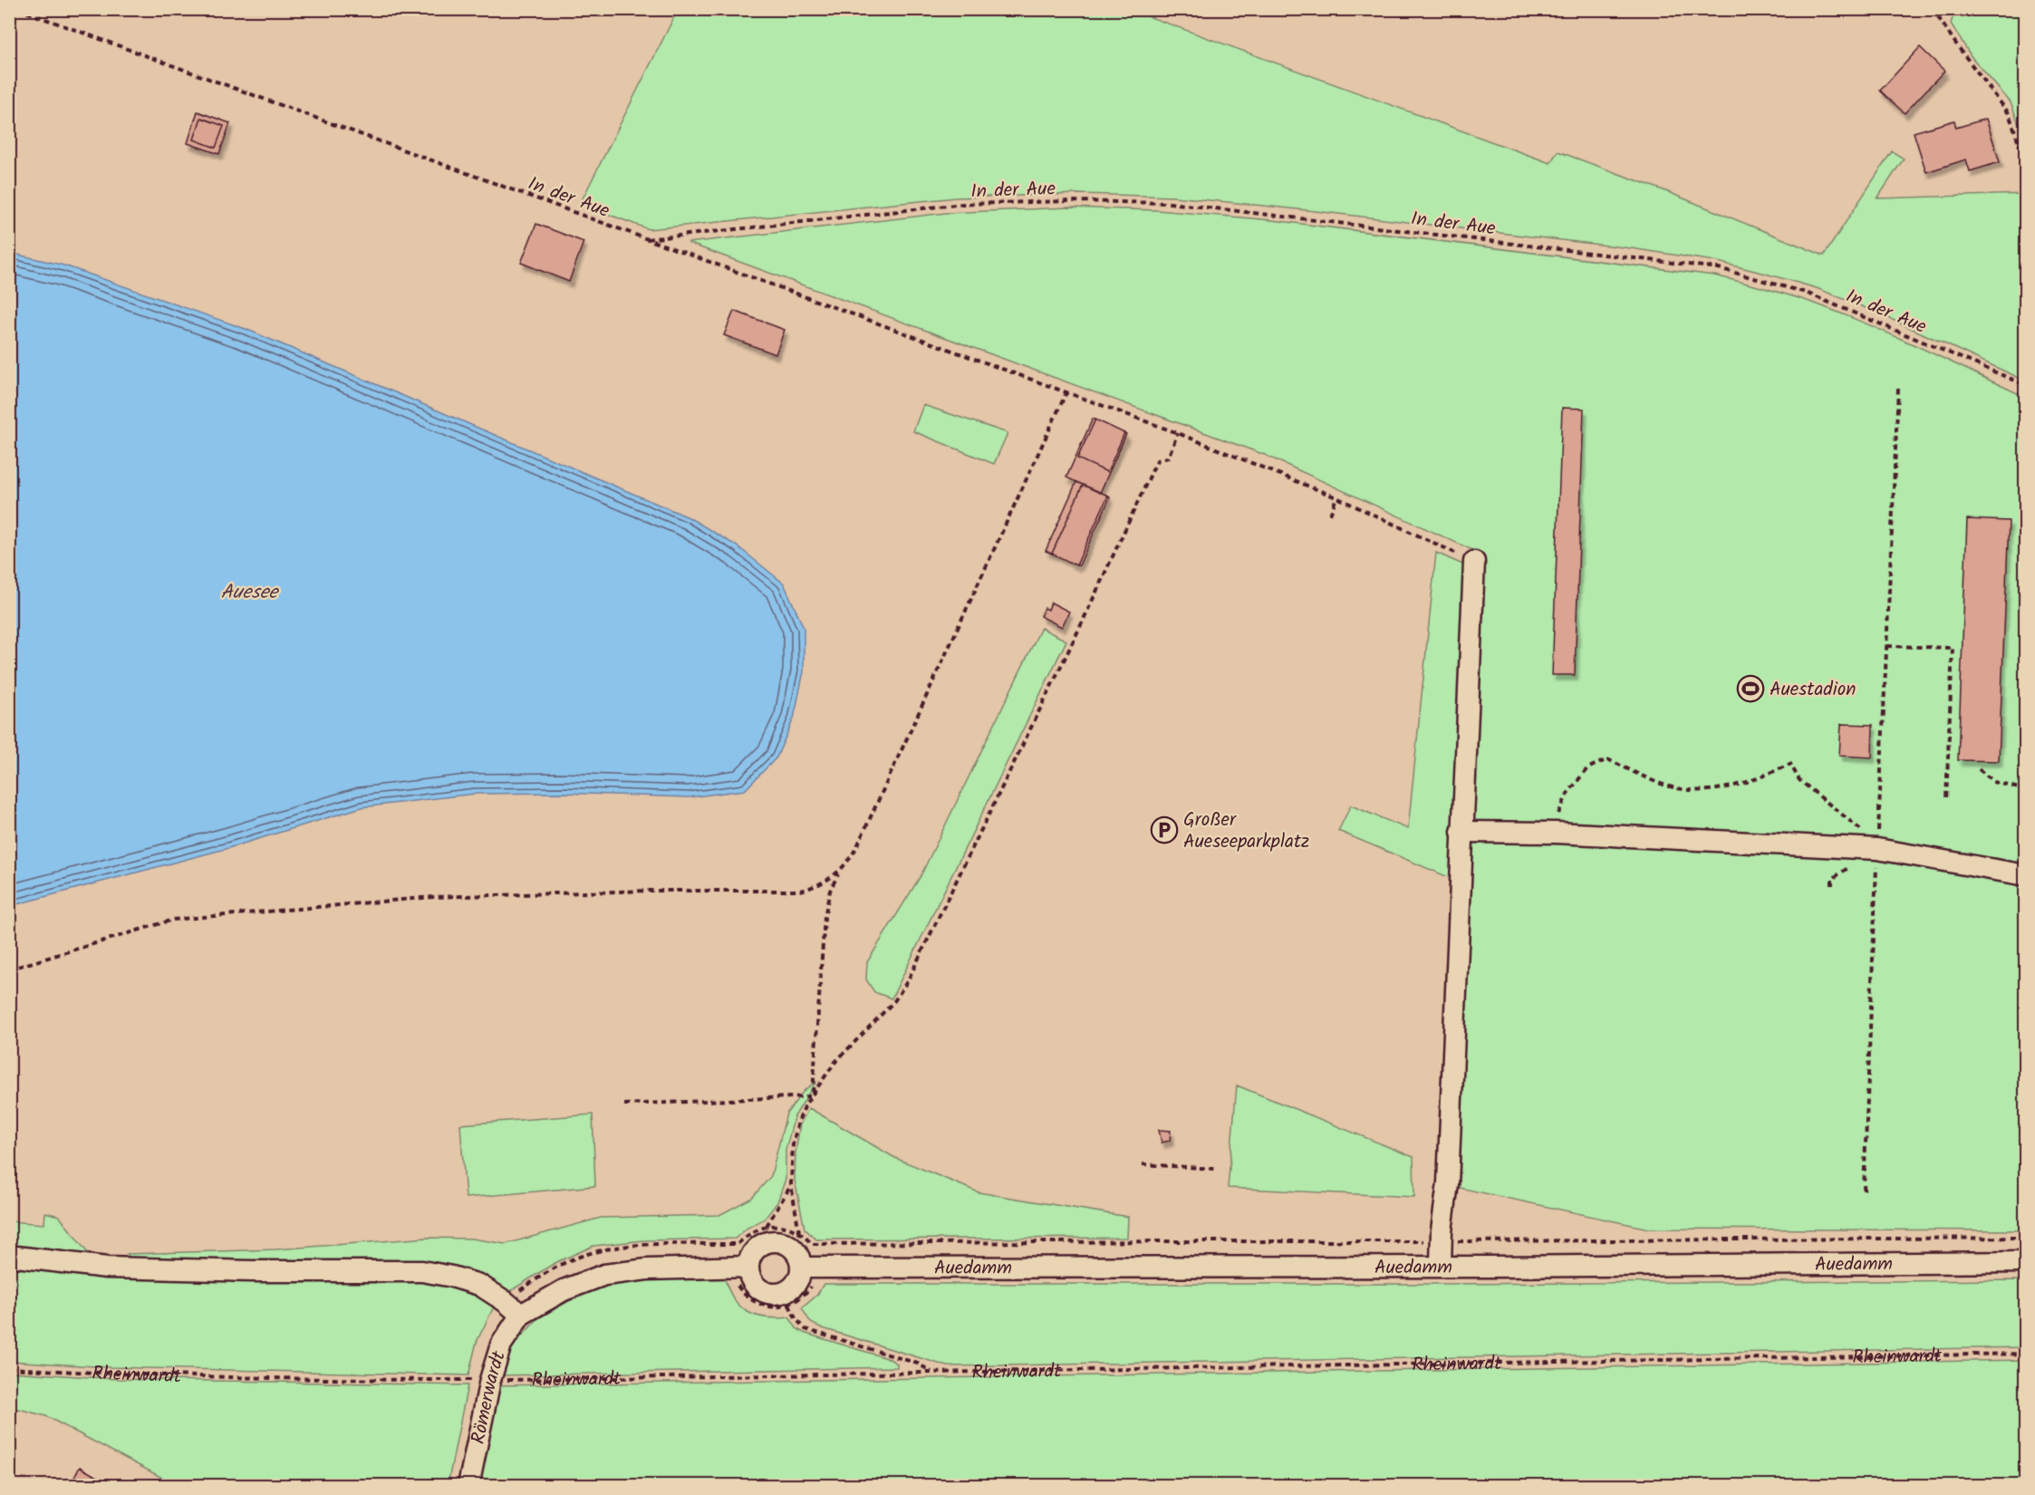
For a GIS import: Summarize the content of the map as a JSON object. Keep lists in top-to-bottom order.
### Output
{
  "streets": {
    "street": ["Auedamm", "Römerwardt"],
    "path": ["In der Aue", "Rheinwardt"]
  },
  "crossings": [
    ["Rheinwardt", "Römerwardt"]
  ],
  "water": ["Auesee"],
  "places": {
    "sports": ["Auestadion"],
    "parking": ["Großer Aueseeparkplatz"]
  }
}
